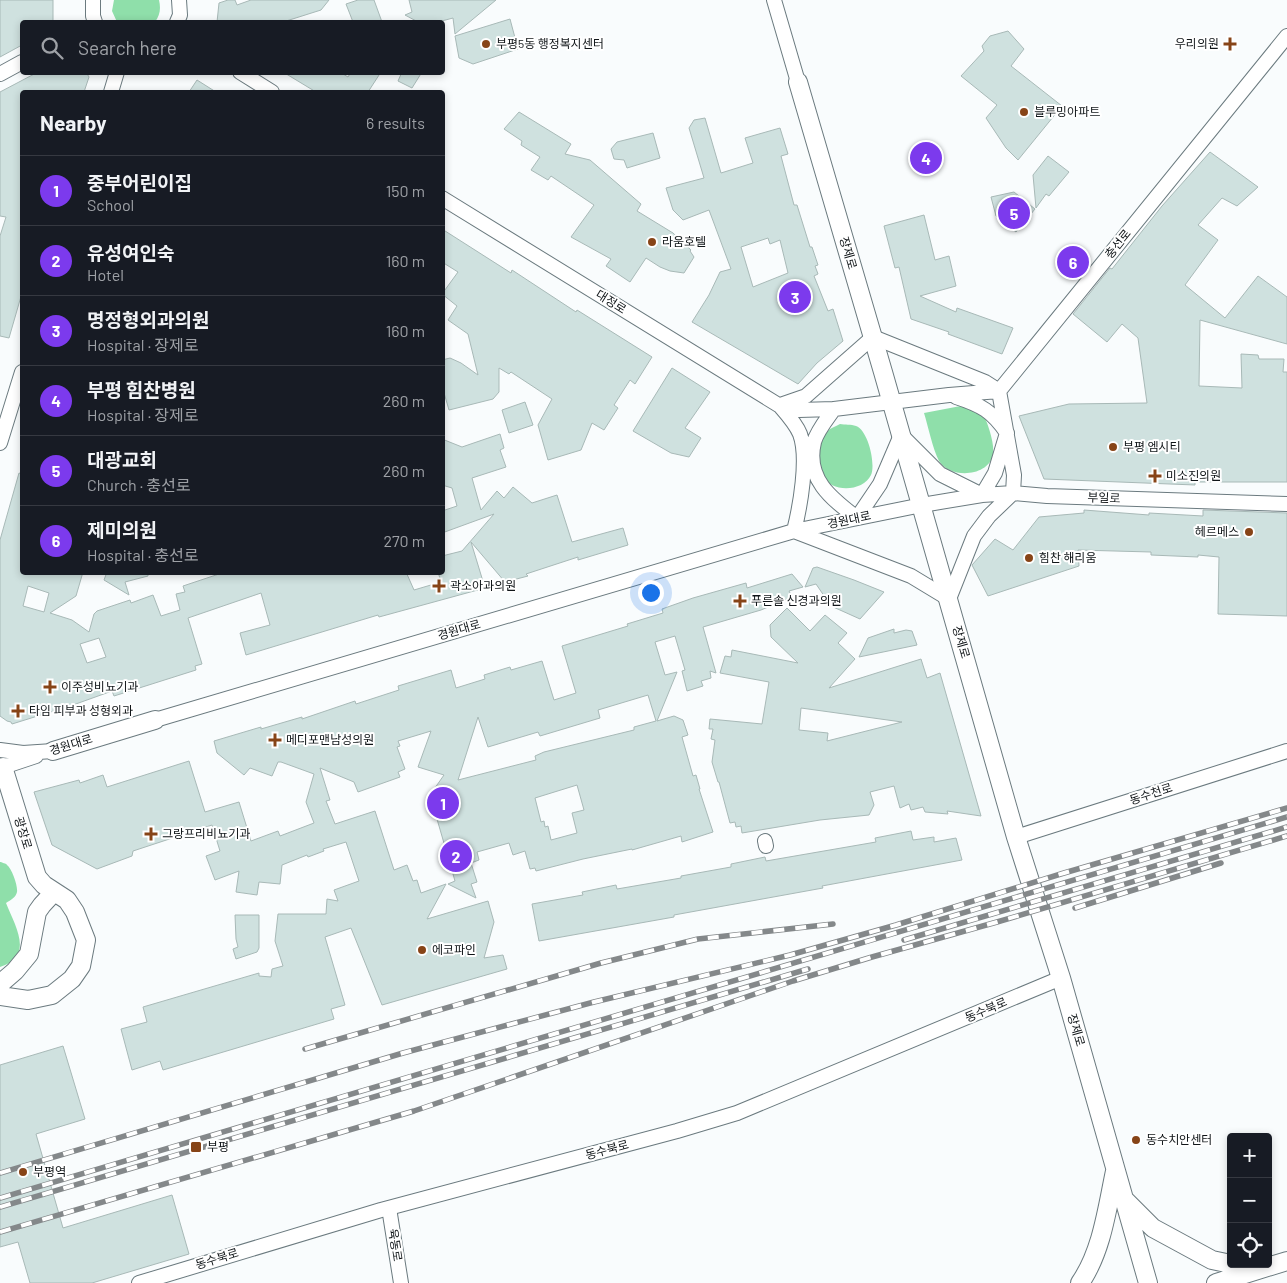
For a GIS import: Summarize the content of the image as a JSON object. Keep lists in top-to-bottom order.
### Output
{
  "streets": {
    "main road": ["장제로", "경원대로", "광장로"],
    "street": [
      "충선로",
      "대정로",
      "부일로",
      "동수천로",
      "동수북로",
      "육동로"
    ]
  },
  "crossings": [
    ["장제로", "부일로"],
    ["장제로", "경원대로"],
    ["장제로", "동수천로"],
    ["장제로", "동수북로"],
    ["부일로", "경원대로"],
    ["경원대로", "광장로"],
    ["동수북로", "육동로"]
  ],
  "places": {
    "other": [
      "부평5동 행정복지센터",
      "블루밍아파트",
      "라움호텔",
      "부평 엠시티",
      "헤르메스",
      "힘찬 해리움",
      "에코파인",
      "동수치안센터",
      "부평역"
    ],
    "health": [
      "우리의원",
      "미소진의원",
      "곽소아과의원",
      "푸른솔 신경과의원",
      "이주성비뇨기과",
      "타임 피부과 성형외과",
      "메디포맨남성의원",
      "그랑프리비뇨기과"
    ],
    "transit": ["부평"]
  },
  "page": {
    "search": "Search here",
    "heading": ["Nearby", "6 results"],
    "pins": [
      "4",
      "5",
      "6",
      "3",
      "1",
      "2"
    ],
    "list": [
      {
        "mark": "1",
        "name": "중부어린이집",
        "note": "School",
        "value": "150 m"
      },
      {
        "mark": "2",
        "name": "유성여인숙",
        "note": "Hotel",
        "value": "160 m"
      },
      {
        "mark": "3",
        "name": "명정형외과의원",
        "note": "Hospital · 장제로",
        "value": "160 m"
      },
      {
        "mark": "4",
        "name": "부평 힘찬병원",
        "note": "Hospital · 장제로",
        "value": "260 m"
      },
      {
        "mark": "5",
        "name": "대광교회",
        "note": "Church · 충선로",
        "value": "260 m"
      },
      {
        "mark": "6",
        "name": "제미의원",
        "note": "Hospital · 충선로",
        "value": "270 m"
      }
    ],
    "map_buttons": ["+", "−"]
  }
}
